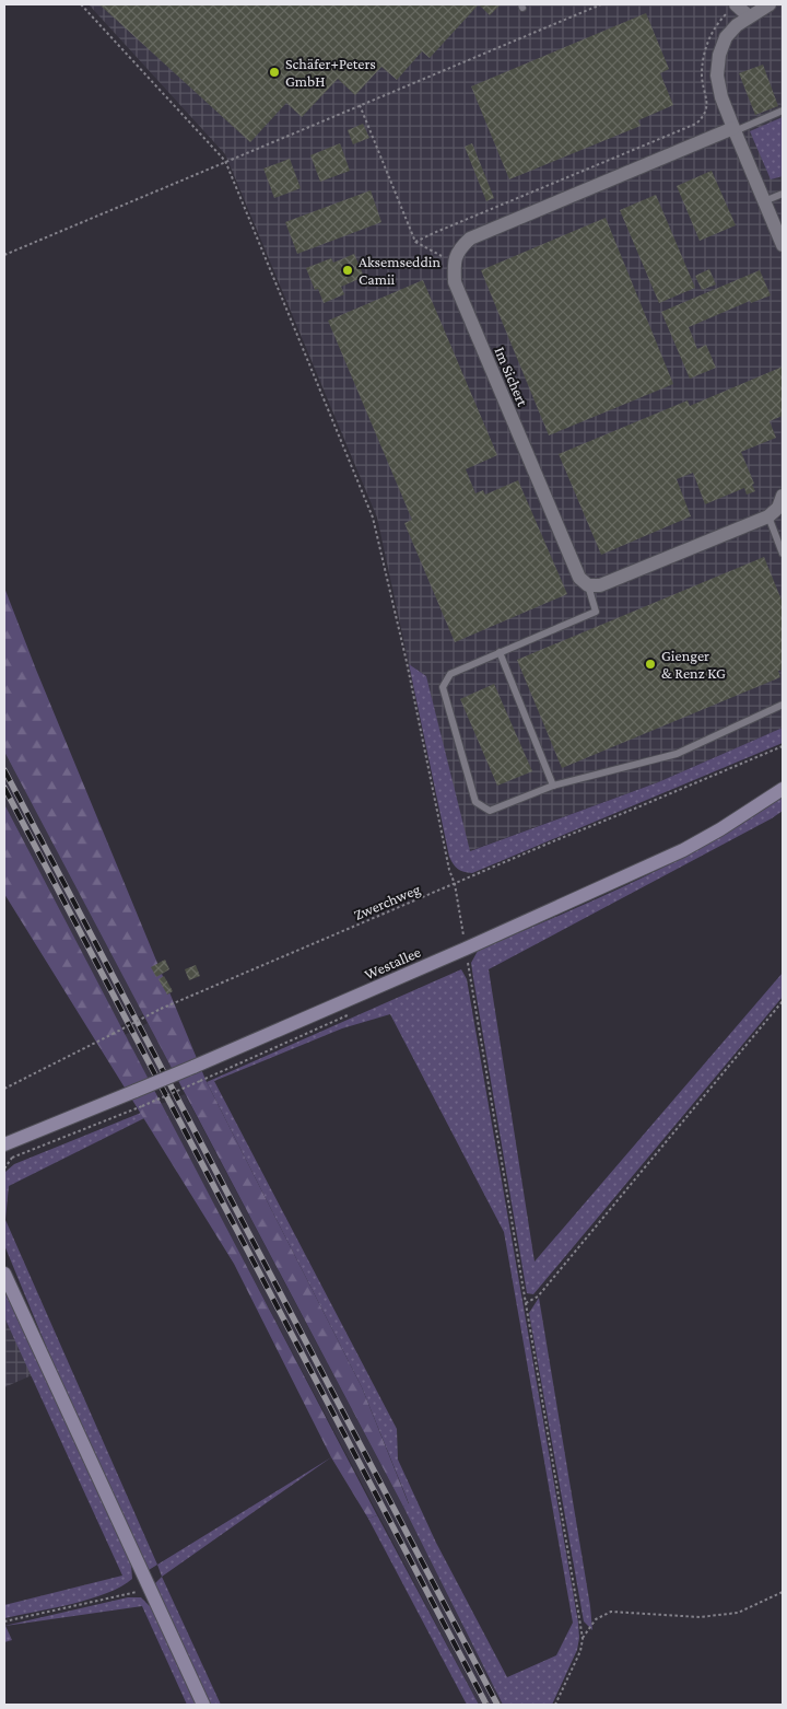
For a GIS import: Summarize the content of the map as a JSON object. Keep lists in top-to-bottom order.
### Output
{
  "streets": {
    "main road": ["Westallee"],
    "street": ["Im Sichert"],
    "path": ["Zwerchweg"]
  },
  "places": ["Schäfer+Peters GmbH", "Aksemseddin Camii", "Gienger & Renz KG"]
}
